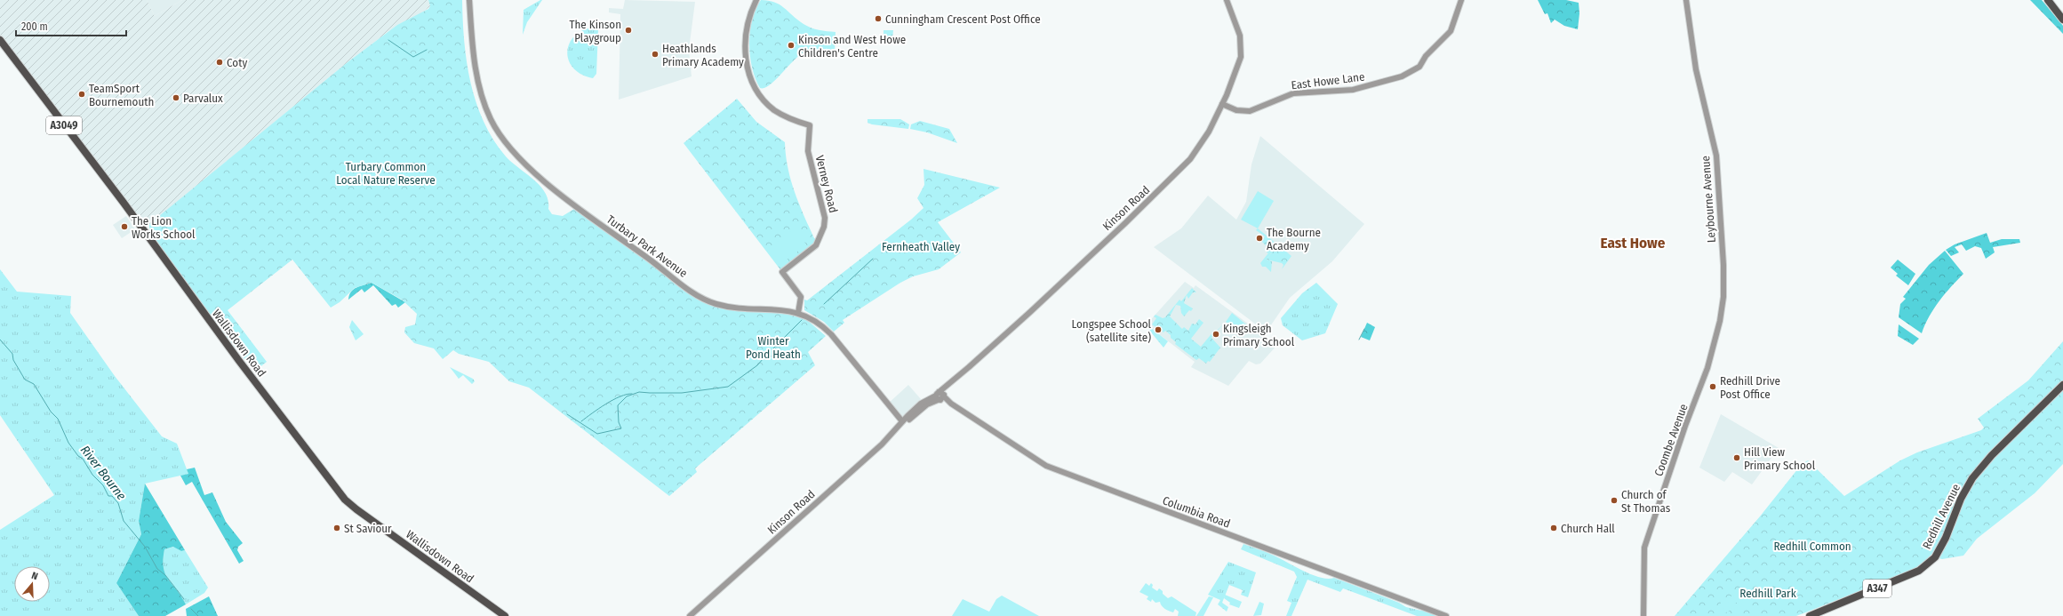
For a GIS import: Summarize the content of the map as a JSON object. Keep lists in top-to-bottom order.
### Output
{
  "streets": {
    "main road": [
      "A3049",
      "Wallisdown Road",
      "Redhill Avenue",
      "A347"
    ],
    "street": [
      "East Howe Lane",
      "Verney Road",
      "Leybourne Avenue",
      "Kinson Road",
      "Turbary Park Avenue",
      "Coombe Avenue",
      "Columbia Road"
    ]
  },
  "crossings": [
    ["East Howe Lane", "Kinson Road"],
    ["Verney Road", "Turbary Park Avenue"],
    ["Leybourne Avenue", "Coombe Avenue"],
    ["Kinson Road", "Turbary Park Avenue"],
    ["Kinson Road", "Columbia Road"]
  ],
  "districts": ["East Howe"],
  "water": ["River Bourne"],
  "parks": [
    "Turbary Common Local Nature Reserve",
    "Fernheath Valley",
    "Winter Pond Heath",
    "Redhill Common",
    "Redhill Park"
  ],
  "places": [
    "Cunningham Crescent Post Office",
    "The Kinson Playgroup",
    "Kinson and West Howe Children's Centre",
    "Heathlands Primary Academy",
    "Coty",
    "TeamSport Bournemouth",
    "Parvalux",
    "The Lion Works School",
    "The Bourne Academy",
    "Longspee School (satellite site)",
    "Kingsleigh Primary School",
    "Redhill Drive Post Office",
    "Hill View Primary School",
    "Church of St Thomas",
    "St Saviour",
    "Church Hall"
  ],
  "scale_bar": "200 m",
  "north": "top"
}
